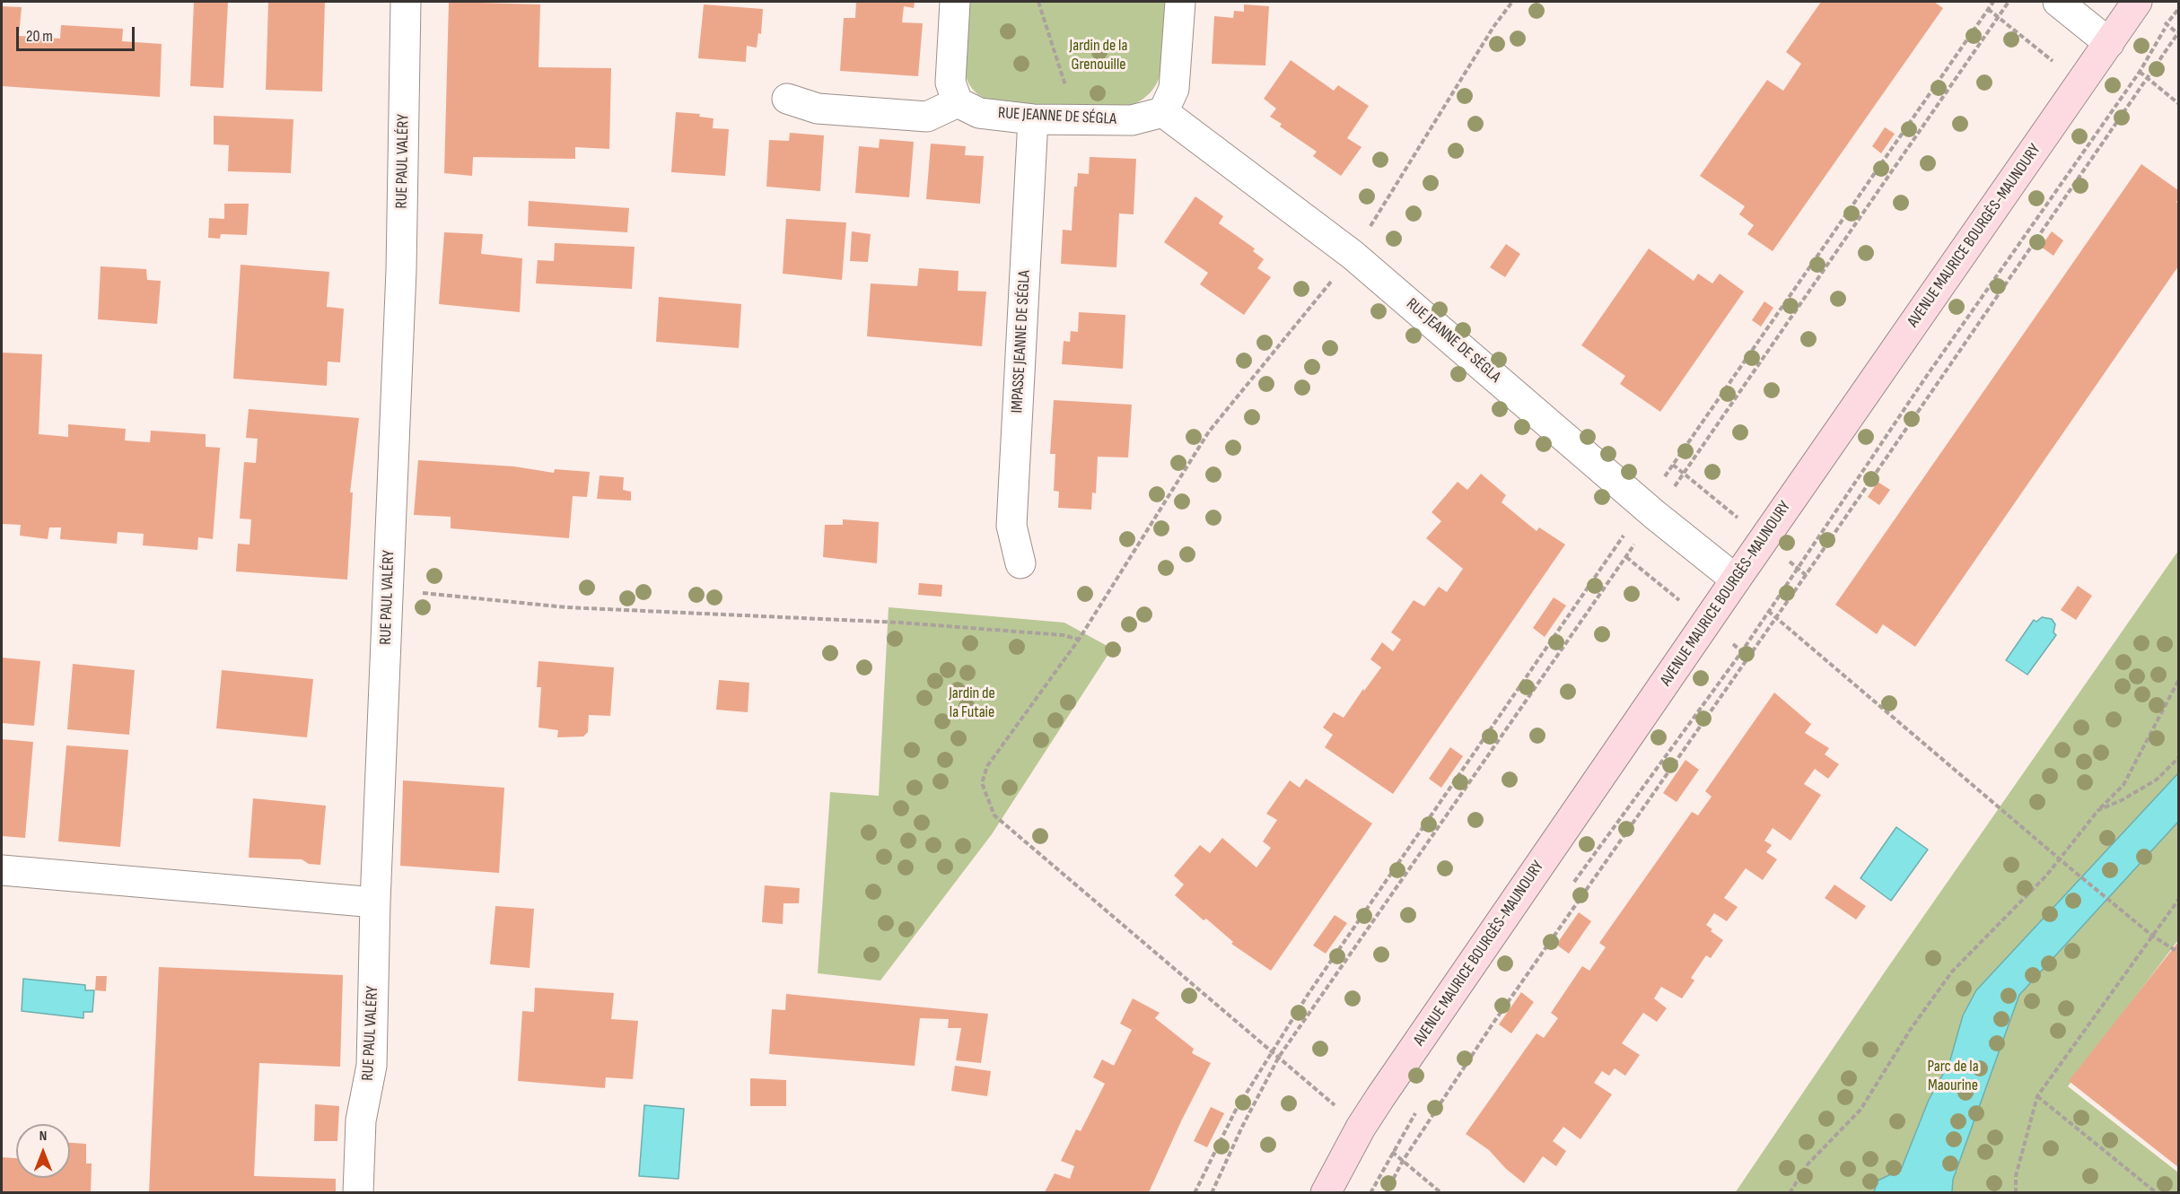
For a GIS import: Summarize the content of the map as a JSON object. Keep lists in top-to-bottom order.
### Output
{
  "streets": {
    "street": [
      "RUE JEANNE DE SÉGLA",
      "RUE PAUL VALÉRY",
      "AVENUE MAURICE BOURGÈS-MAUNOURY",
      "IMPASSE JEANNE DE SÉGLA"
    ]
  },
  "crossings": [
    ["RUE JEANNE DE SÉGLA", "AVENUE MAURICE BOURGÈS-MAUNOURY"],
    ["RUE JEANNE DE SÉGLA", "IMPASSE JEANNE DE SÉGLA"]
  ],
  "parks": ["Jardin de la Grenouille", "Jardin de la Futaie", "Parc de la Maourine"],
  "scale_bar": "20 m",
  "north": "top"
}
